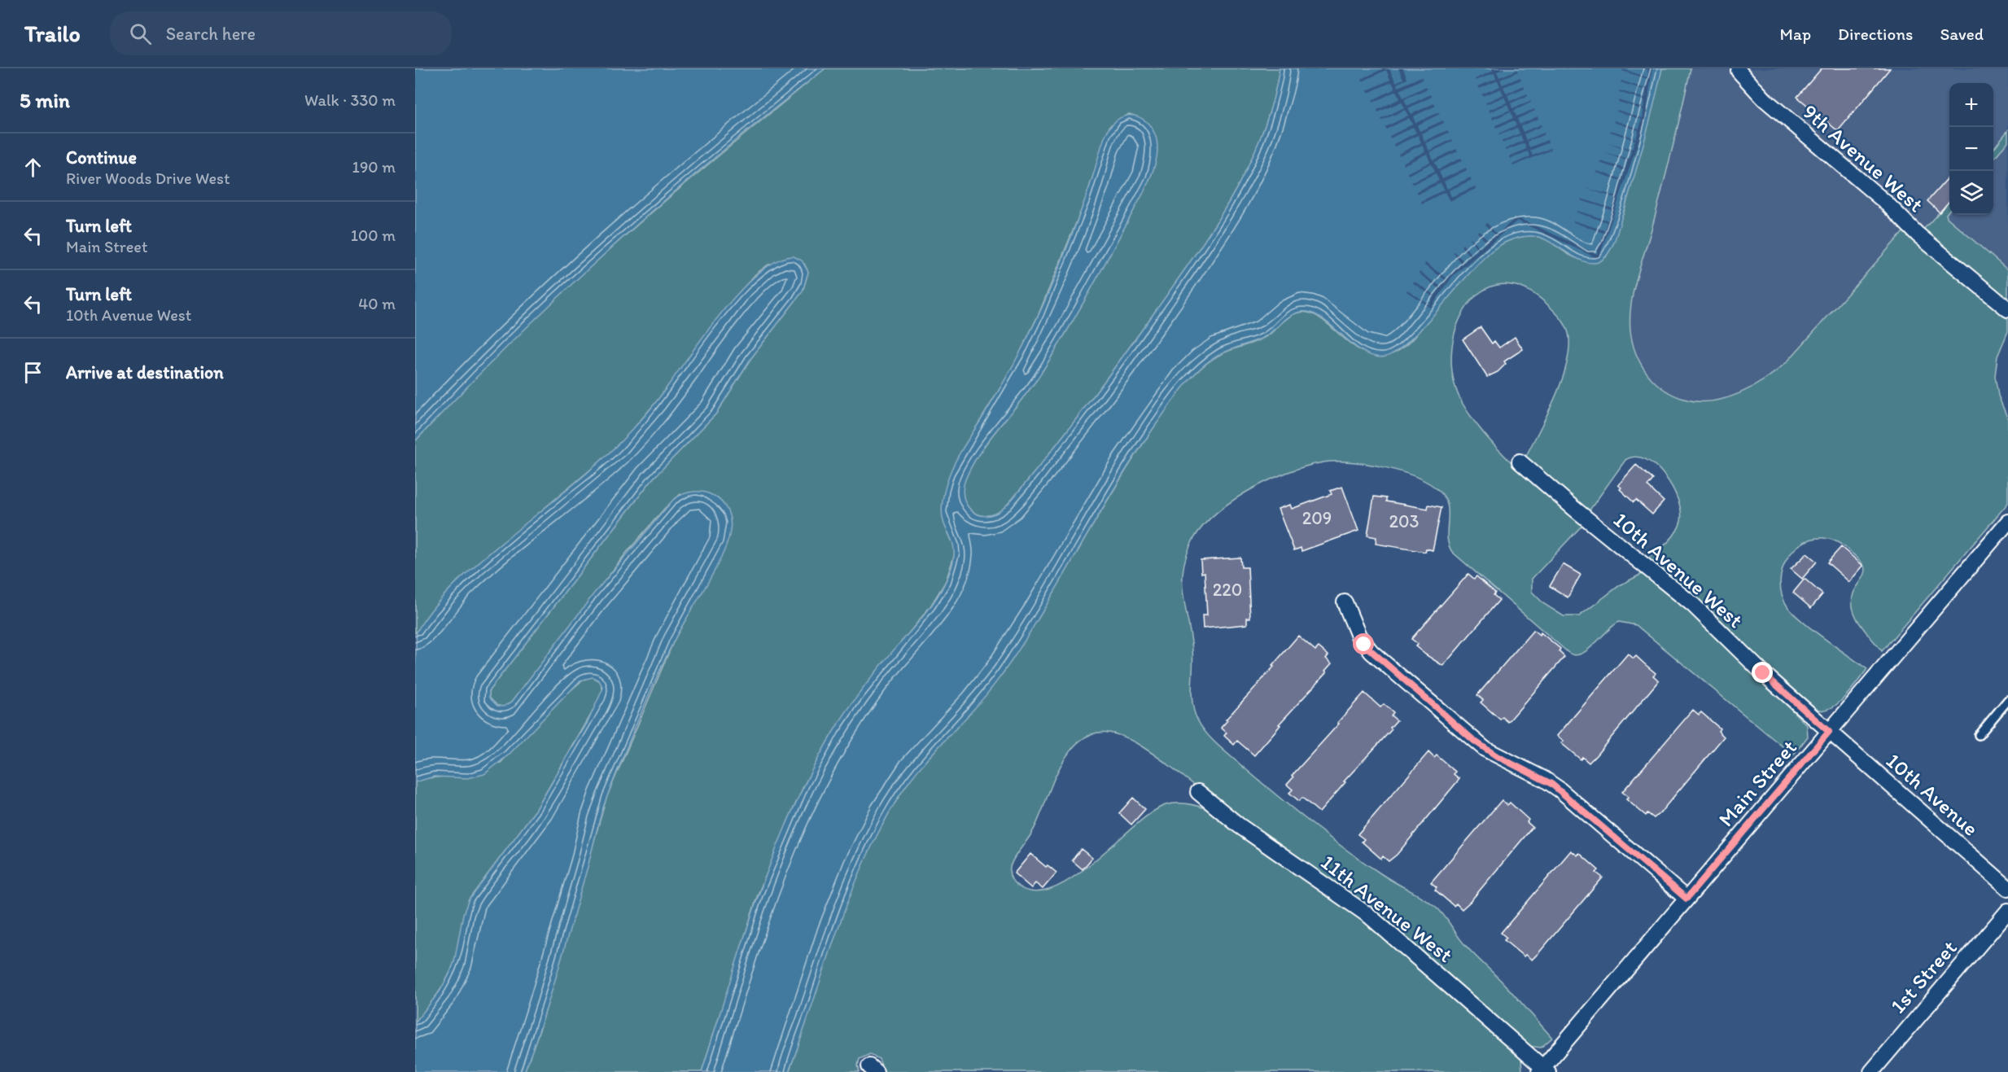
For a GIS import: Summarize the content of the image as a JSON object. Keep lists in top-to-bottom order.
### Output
{
  "streets": {
    "street": [
      "9th Avenue West",
      "10th Avenue West",
      "Main Street",
      "10th Avenue",
      "11th Avenue West",
      "1st Street"
    ]
  },
  "crossings": [
    ["10th Avenue West", "Main Street"],
    ["10th Avenue West", "10th Avenue"],
    ["Main Street", "10th Avenue"],
    ["Main Street", "11th Avenue West"]
  ],
  "house_numbers": ["209", "203", "220"],
  "page": {
    "header": "Trailo",
    "search": "Search here",
    "nav": ["Map", "Directions", "Saved"],
    "heading": ["5 min", "Walk · 330 m"],
    "map_buttons": ["+", "−"],
    "list": [
      ["Continue", "River Woods Drive West", "190 m"],
      ["Turn left", "Main Street", "100 m"],
      ["Turn left", "10th Avenue West", "40 m"],
      "Arrive at destination"
    ]
  }
}
